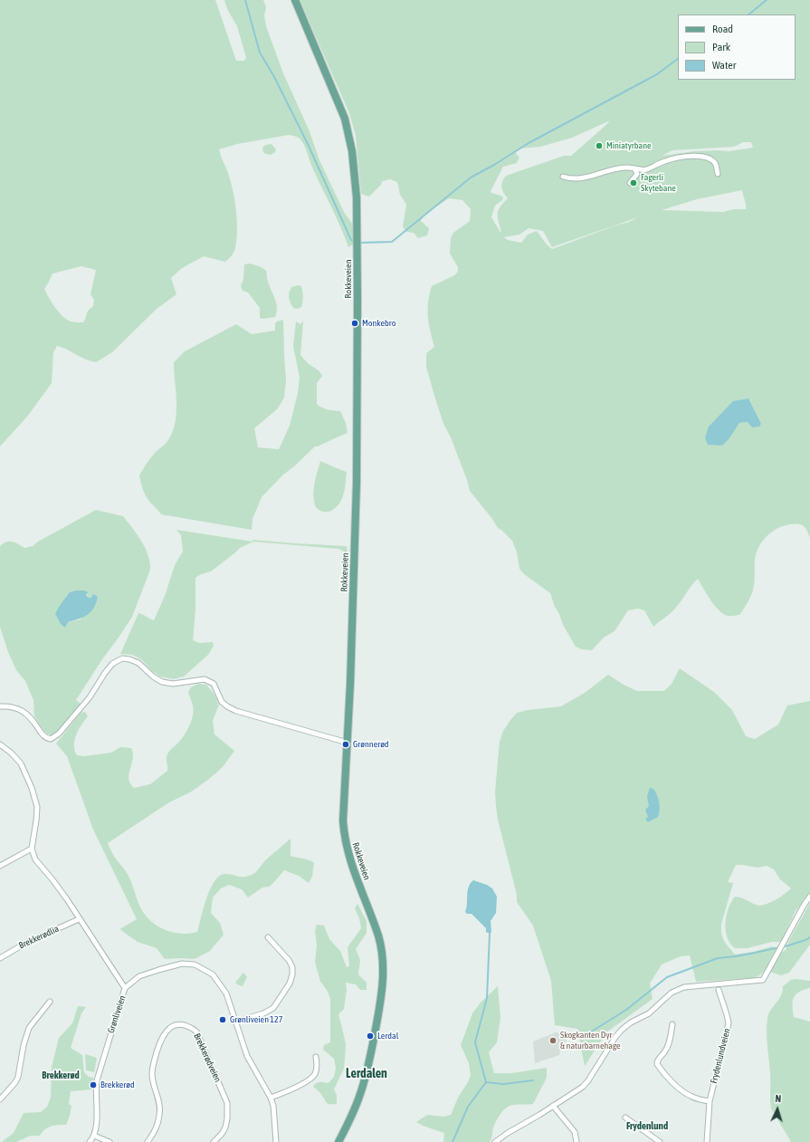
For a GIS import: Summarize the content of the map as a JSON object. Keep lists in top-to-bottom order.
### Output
{
  "streets": {
    "main road": ["Rokkeveien"],
    "street": [
      "Brekkerødlia",
      "Grønliveien",
      "Frydenlundveien",
      "Brekkerødveien"
    ]
  },
  "districts": ["Lerdalen", "Brekkerød", "Frydenlund"],
  "places": [
    "Miniatyrbane",
    "Fagerli Skytebane",
    "Monkebro",
    "Grønnerød",
    "Grønliveien 127",
    "Lerdal",
    "Skogkanten Dyr & naturbarnehage",
    "Brekkerød"
  ],
  "legend": ["Road", "Park", "Water"],
  "north": "top"
}
